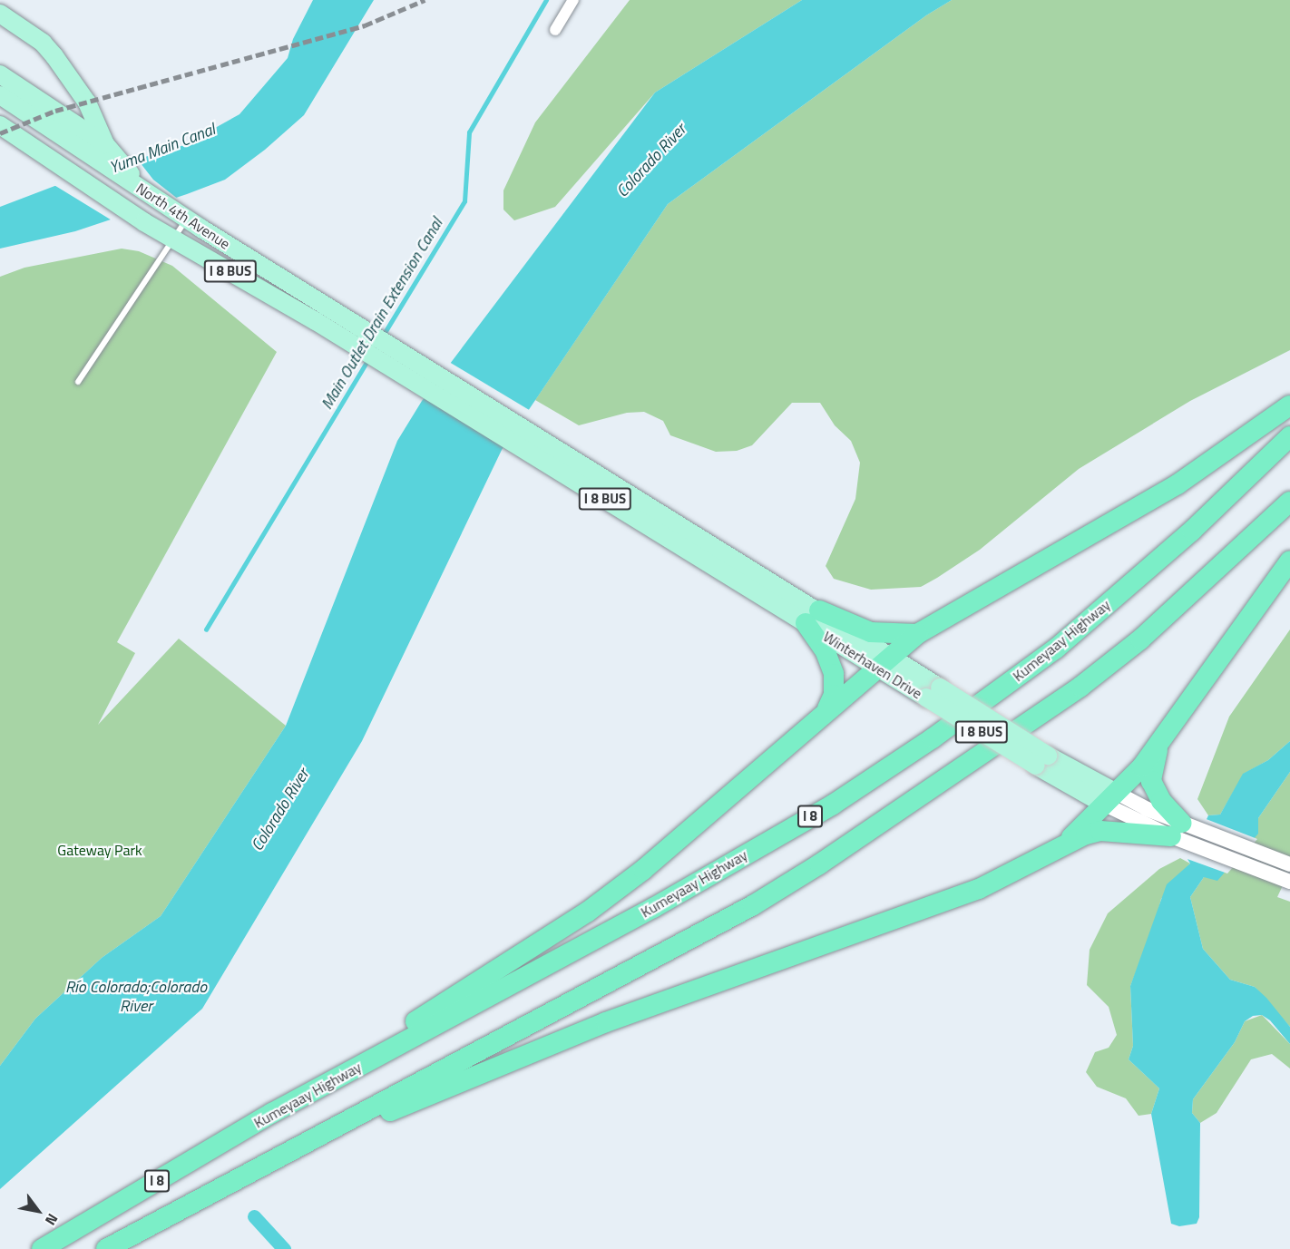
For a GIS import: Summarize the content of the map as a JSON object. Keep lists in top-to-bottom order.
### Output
{
  "streets": {
    "highway": ["Kumeyaay Highway", "I 8"],
    "main road": ["North 4th Avenue", "I 8 BUS", "Winterhaven Drive"]
  },
  "crossings": [
    ["North 4th Avenue", "Winterhaven Drive"]
  ],
  "water": [
    "Yuma Main Canal",
    "Colorado River",
    "Main Outlet Drain Extension Canal",
    "Río Colorado;Colorado River"
  ],
  "parks": ["Gateway Park"],
  "north": "bottom right"
}
